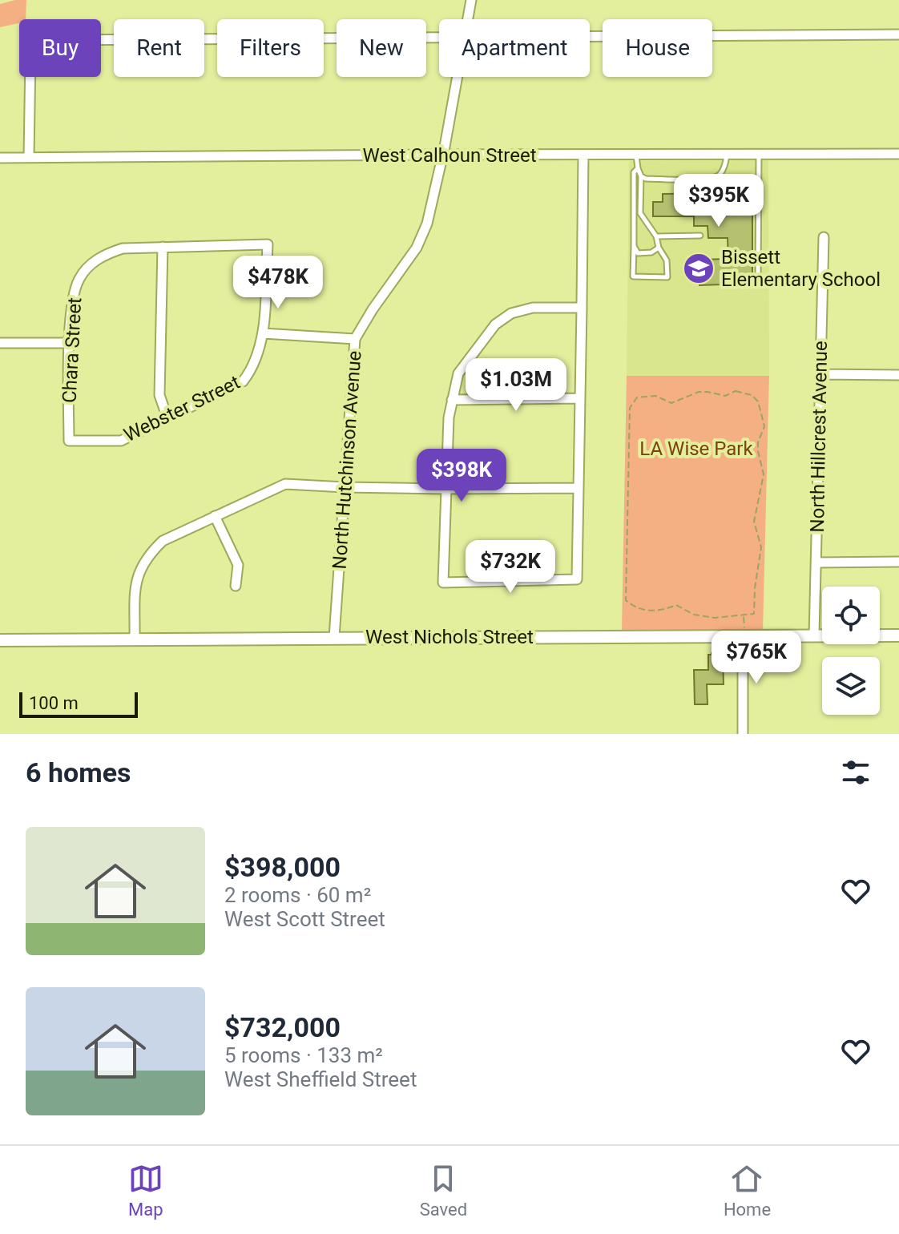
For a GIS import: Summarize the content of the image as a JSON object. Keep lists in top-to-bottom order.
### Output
{
  "streets": {
    "street": [
      "West Calhoun Street",
      "Chara Street",
      "Webster Street",
      "North Hillcrest Avenue",
      "North Hutchinson Avenue",
      "West Nichols Street"
    ]
  },
  "crossings": [
    ["West Calhoun Street", "North Hutchinson Avenue"],
    ["Chara Street", "Webster Street"],
    ["North Hillcrest Avenue", "West Nichols Street"],
    ["North Hutchinson Avenue", "West Nichols Street"]
  ],
  "parks": ["LA Wise Park"],
  "places": {
    "school or university": ["Bissett Elementary School"]
  },
  "scale_bar": "100 m",
  "page": {
    "chip": [
      "Buy",
      "Rent",
      "Filters",
      "New",
      "Apartment",
      "House"
    ],
    "price": [
      "$395K",
      "$478K",
      "$1.03M",
      "$398K",
      "$732K",
      "$765K"
    ],
    "scale": "100 m",
    "heading": "6 homes",
    "list": [
      {
        "name": "$398,000",
        "note": "2 rooms · 60 m² · West Scott Street"
      },
      {
        "name": "$732,000",
        "note": "5 rooms · 133 m² · West Sheffield Street"
      }
    ],
    "tabs": ["Map", "Saved", "Home"]
  }
}
